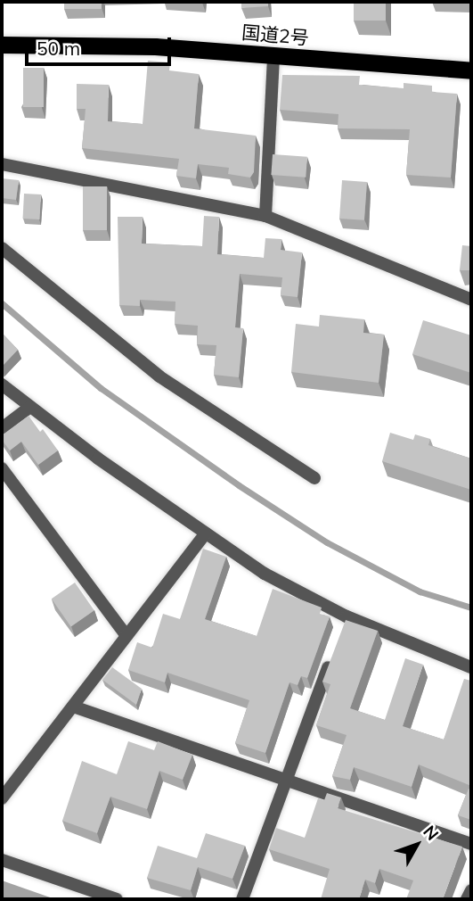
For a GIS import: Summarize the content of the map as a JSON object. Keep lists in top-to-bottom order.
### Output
{
  "streets": {
    "highway": ["国道2号"]
  },
  "scale_bar": "50 m",
  "north": "top right"
}
